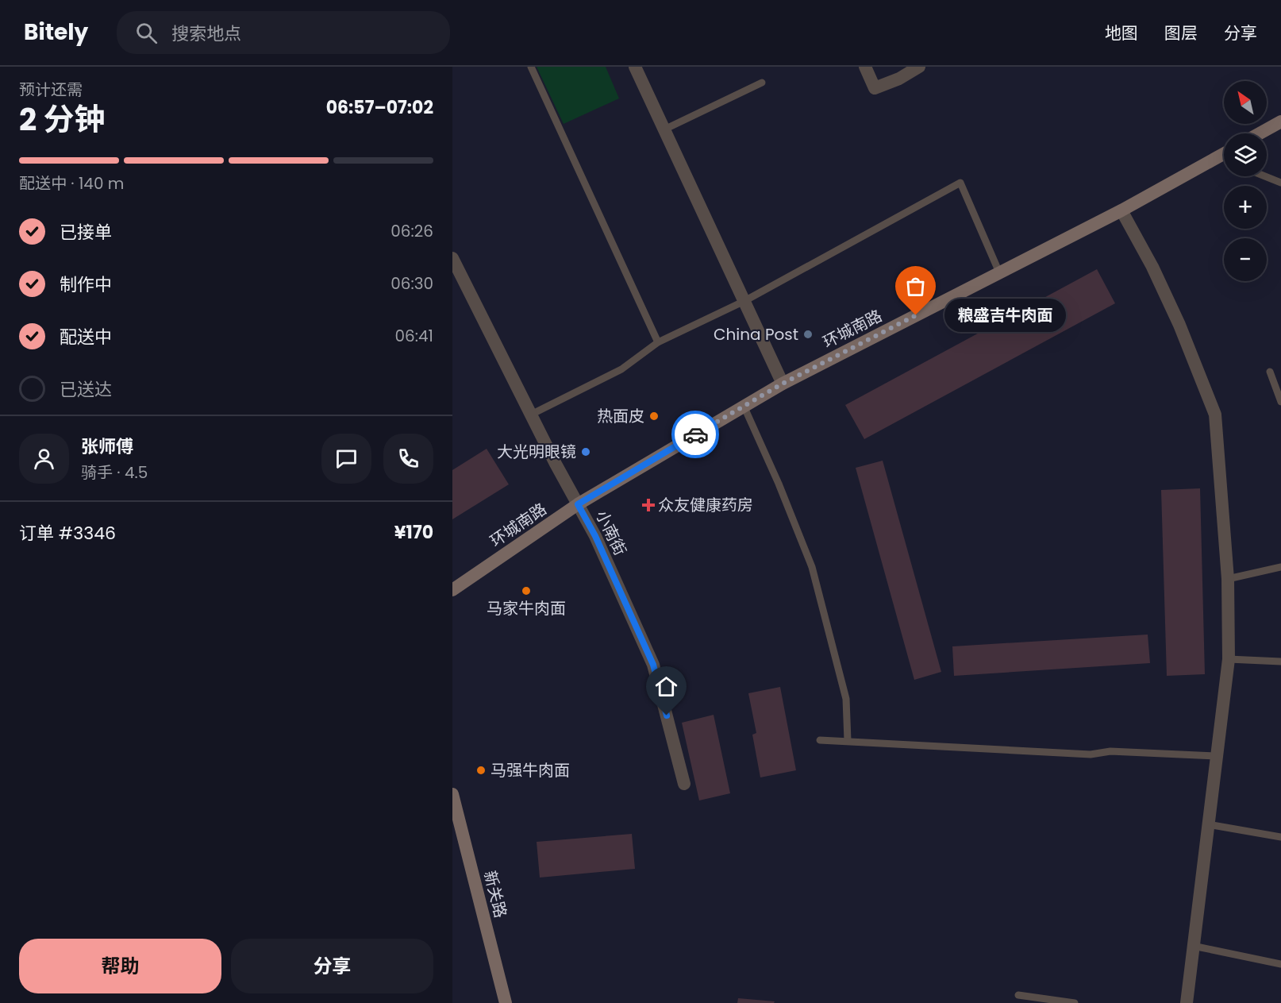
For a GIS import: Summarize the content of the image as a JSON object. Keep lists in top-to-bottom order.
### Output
{
  "streets": {
    "main road": ["环城南路", "新关路"],
    "street": ["小南街"]
  },
  "crossings": [
    ["环城南路", "小南街"]
  ],
  "places": {
    "other": [
      "粮盛吉牛肉面",
      "China Post",
      "热面皮",
      "大光明眼镜",
      "马家牛肉面",
      "马强牛肉面"
    ],
    "health": ["众友健康药房"]
  },
  "north": "top left",
  "page": {
    "header": "Bitely",
    "search": "搜索地点",
    "nav": ["地图", "图层", "分享"],
    "heading": ["2 分钟", "预计还需", "06:57–07:02"],
    "panel": [
      "张师傅",
      "骑手 · 4.5",
      "订单 #3346",
      "¥170"
    ],
    "map_buttons": ["+", "−"],
    "bar": "配送中 · 140 m",
    "list": [
      ["已接单", "06:26"],
      ["制作中", "06:30"],
      ["配送中", "06:41"],
      "已送达"
    ],
    "bubble": "粮盛吉牛肉面",
    "buttons": ["帮助", "分享"]
  }
}
